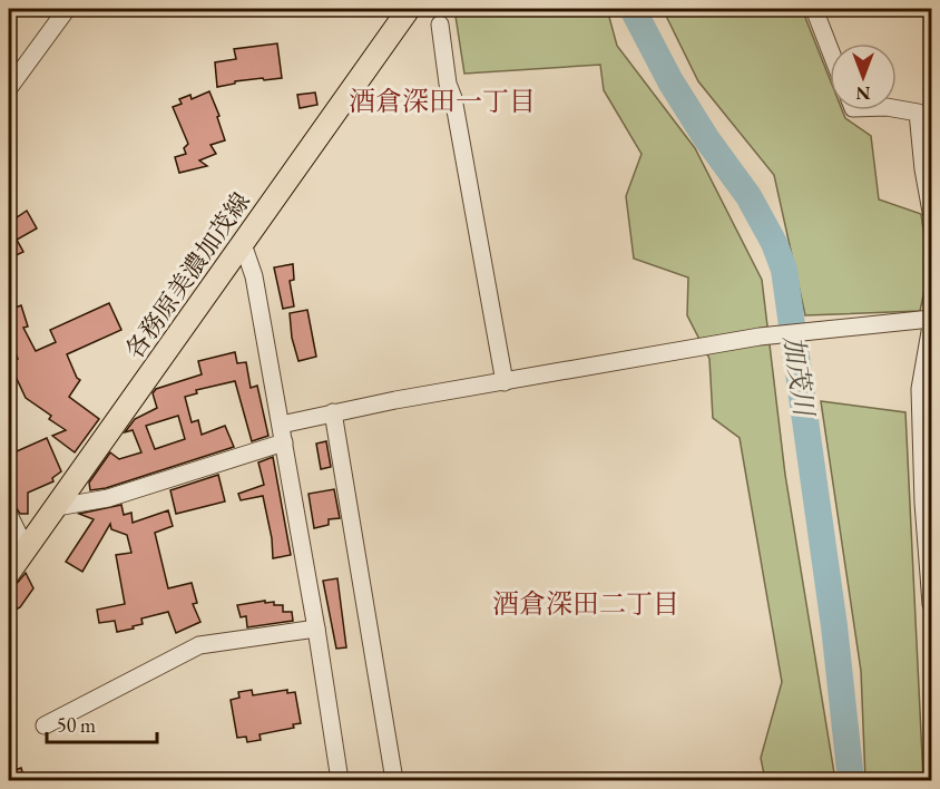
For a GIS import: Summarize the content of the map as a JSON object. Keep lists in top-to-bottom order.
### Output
{
  "streets": {
    "main road": ["各務原美濃加茂線"]
  },
  "districts": ["酒倉深田一丁目", "酒倉深田二丁目"],
  "water": ["加茂川"],
  "scale_bar": "50 m",
  "north": "bottom"
}
